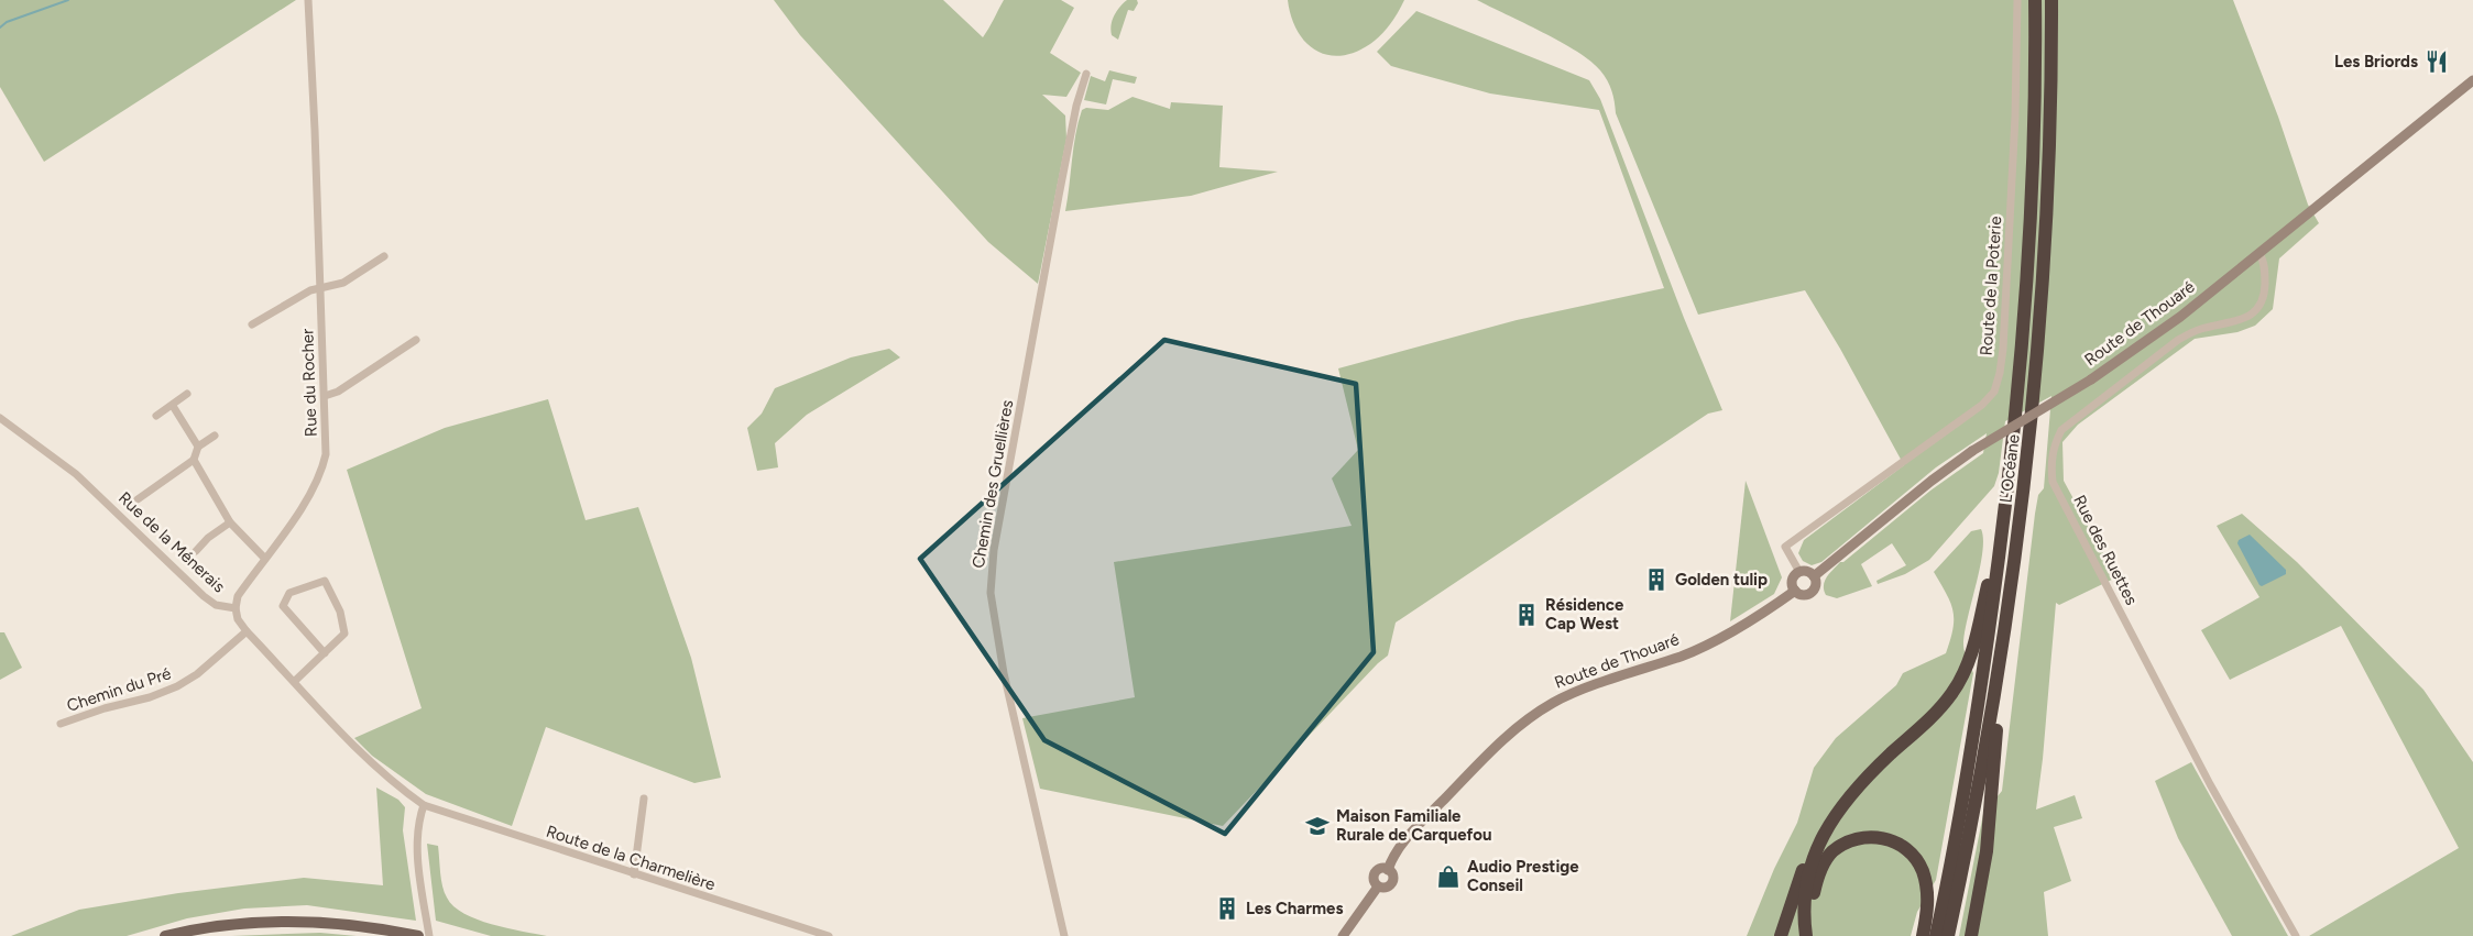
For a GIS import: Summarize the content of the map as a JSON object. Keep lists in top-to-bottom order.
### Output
{
  "streets": {
    "highway": ["L’Océane"],
    "main road": ["Route de Thouaré"],
    "street": [
      "Route de la Poterie",
      "Rue du Rocher",
      "Chemin des Gruellières",
      "Rue de la Ménerais",
      "Rue des Ruettes",
      "Chemin du Pré",
      "Route de la Charmelière"
    ]
  },
  "crossings": [
    ["Route de la Poterie", "Route de Thouaré"],
    ["Route de Thouaré", "Rue des Ruettes"],
    ["Rue du Rocher", "Rue de la Ménerais"],
    ["Rue de la Ménerais", "Chemin du Pré"],
    ["Rue de la Ménerais", "Route de la Charmelière"]
  ],
  "places": {
    "restaurant": ["Les Briords"],
    "building": ["Golden tulip", "Résidence Cap West", "Les Charmes"],
    "school or university": ["Maison Familiale Rurale de Carquefou"],
    "shop": ["Audio Prestige Conseil"]
  }
}
